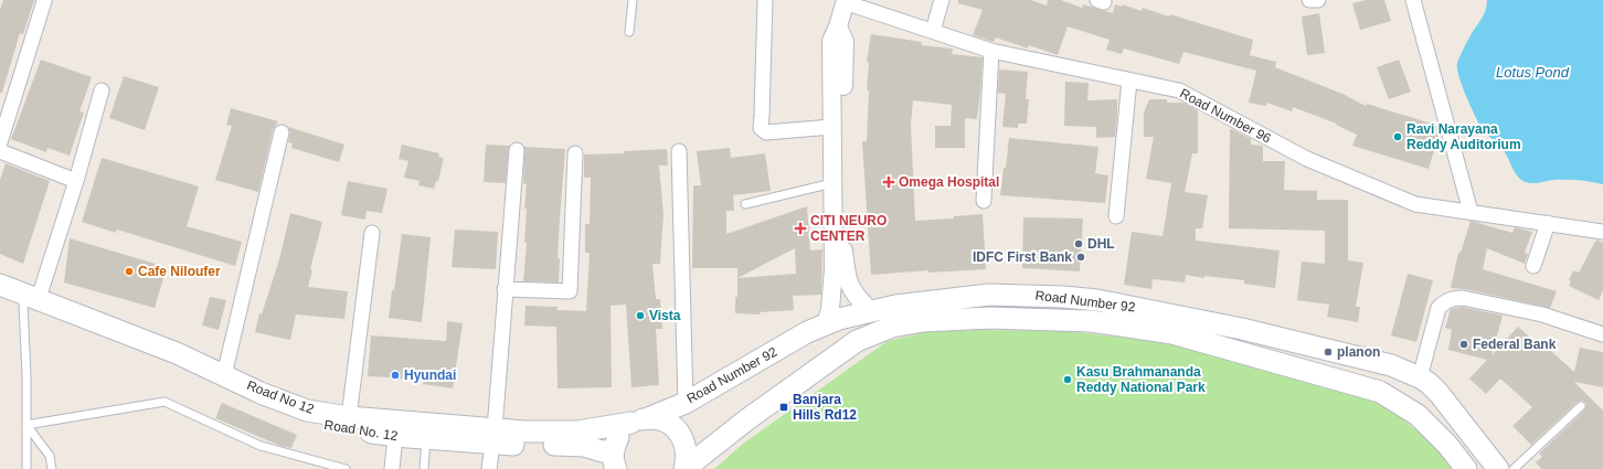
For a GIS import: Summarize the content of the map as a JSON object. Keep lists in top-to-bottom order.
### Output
{
  "streets": {
    "main road": ["Road Number 92", "Road No 12", "Road No. 12"],
    "street": ["Road Number 96"]
  },
  "crossings": [
    ["Road Number 92", "Road No 12"],
    ["Road Number 92", "Road No. 12"],
    ["Road No 12", "Road No. 12"]
  ],
  "water": ["Lotus Pond"],
  "places": {
    "other": [
      "Ravi Narayana Reddy Auditorium",
      "DHL",
      "IDFC First Bank",
      "Cafe Niloufer",
      "Vista",
      "Federal Bank",
      "planon",
      "Hyundai",
      "Kasu Brahmananda Reddy National Park"
    ],
    "health": ["Omega Hospital", "CITI NEURO CENTER"],
    "transit": ["Banjara Hills Rd12"]
  }
}
